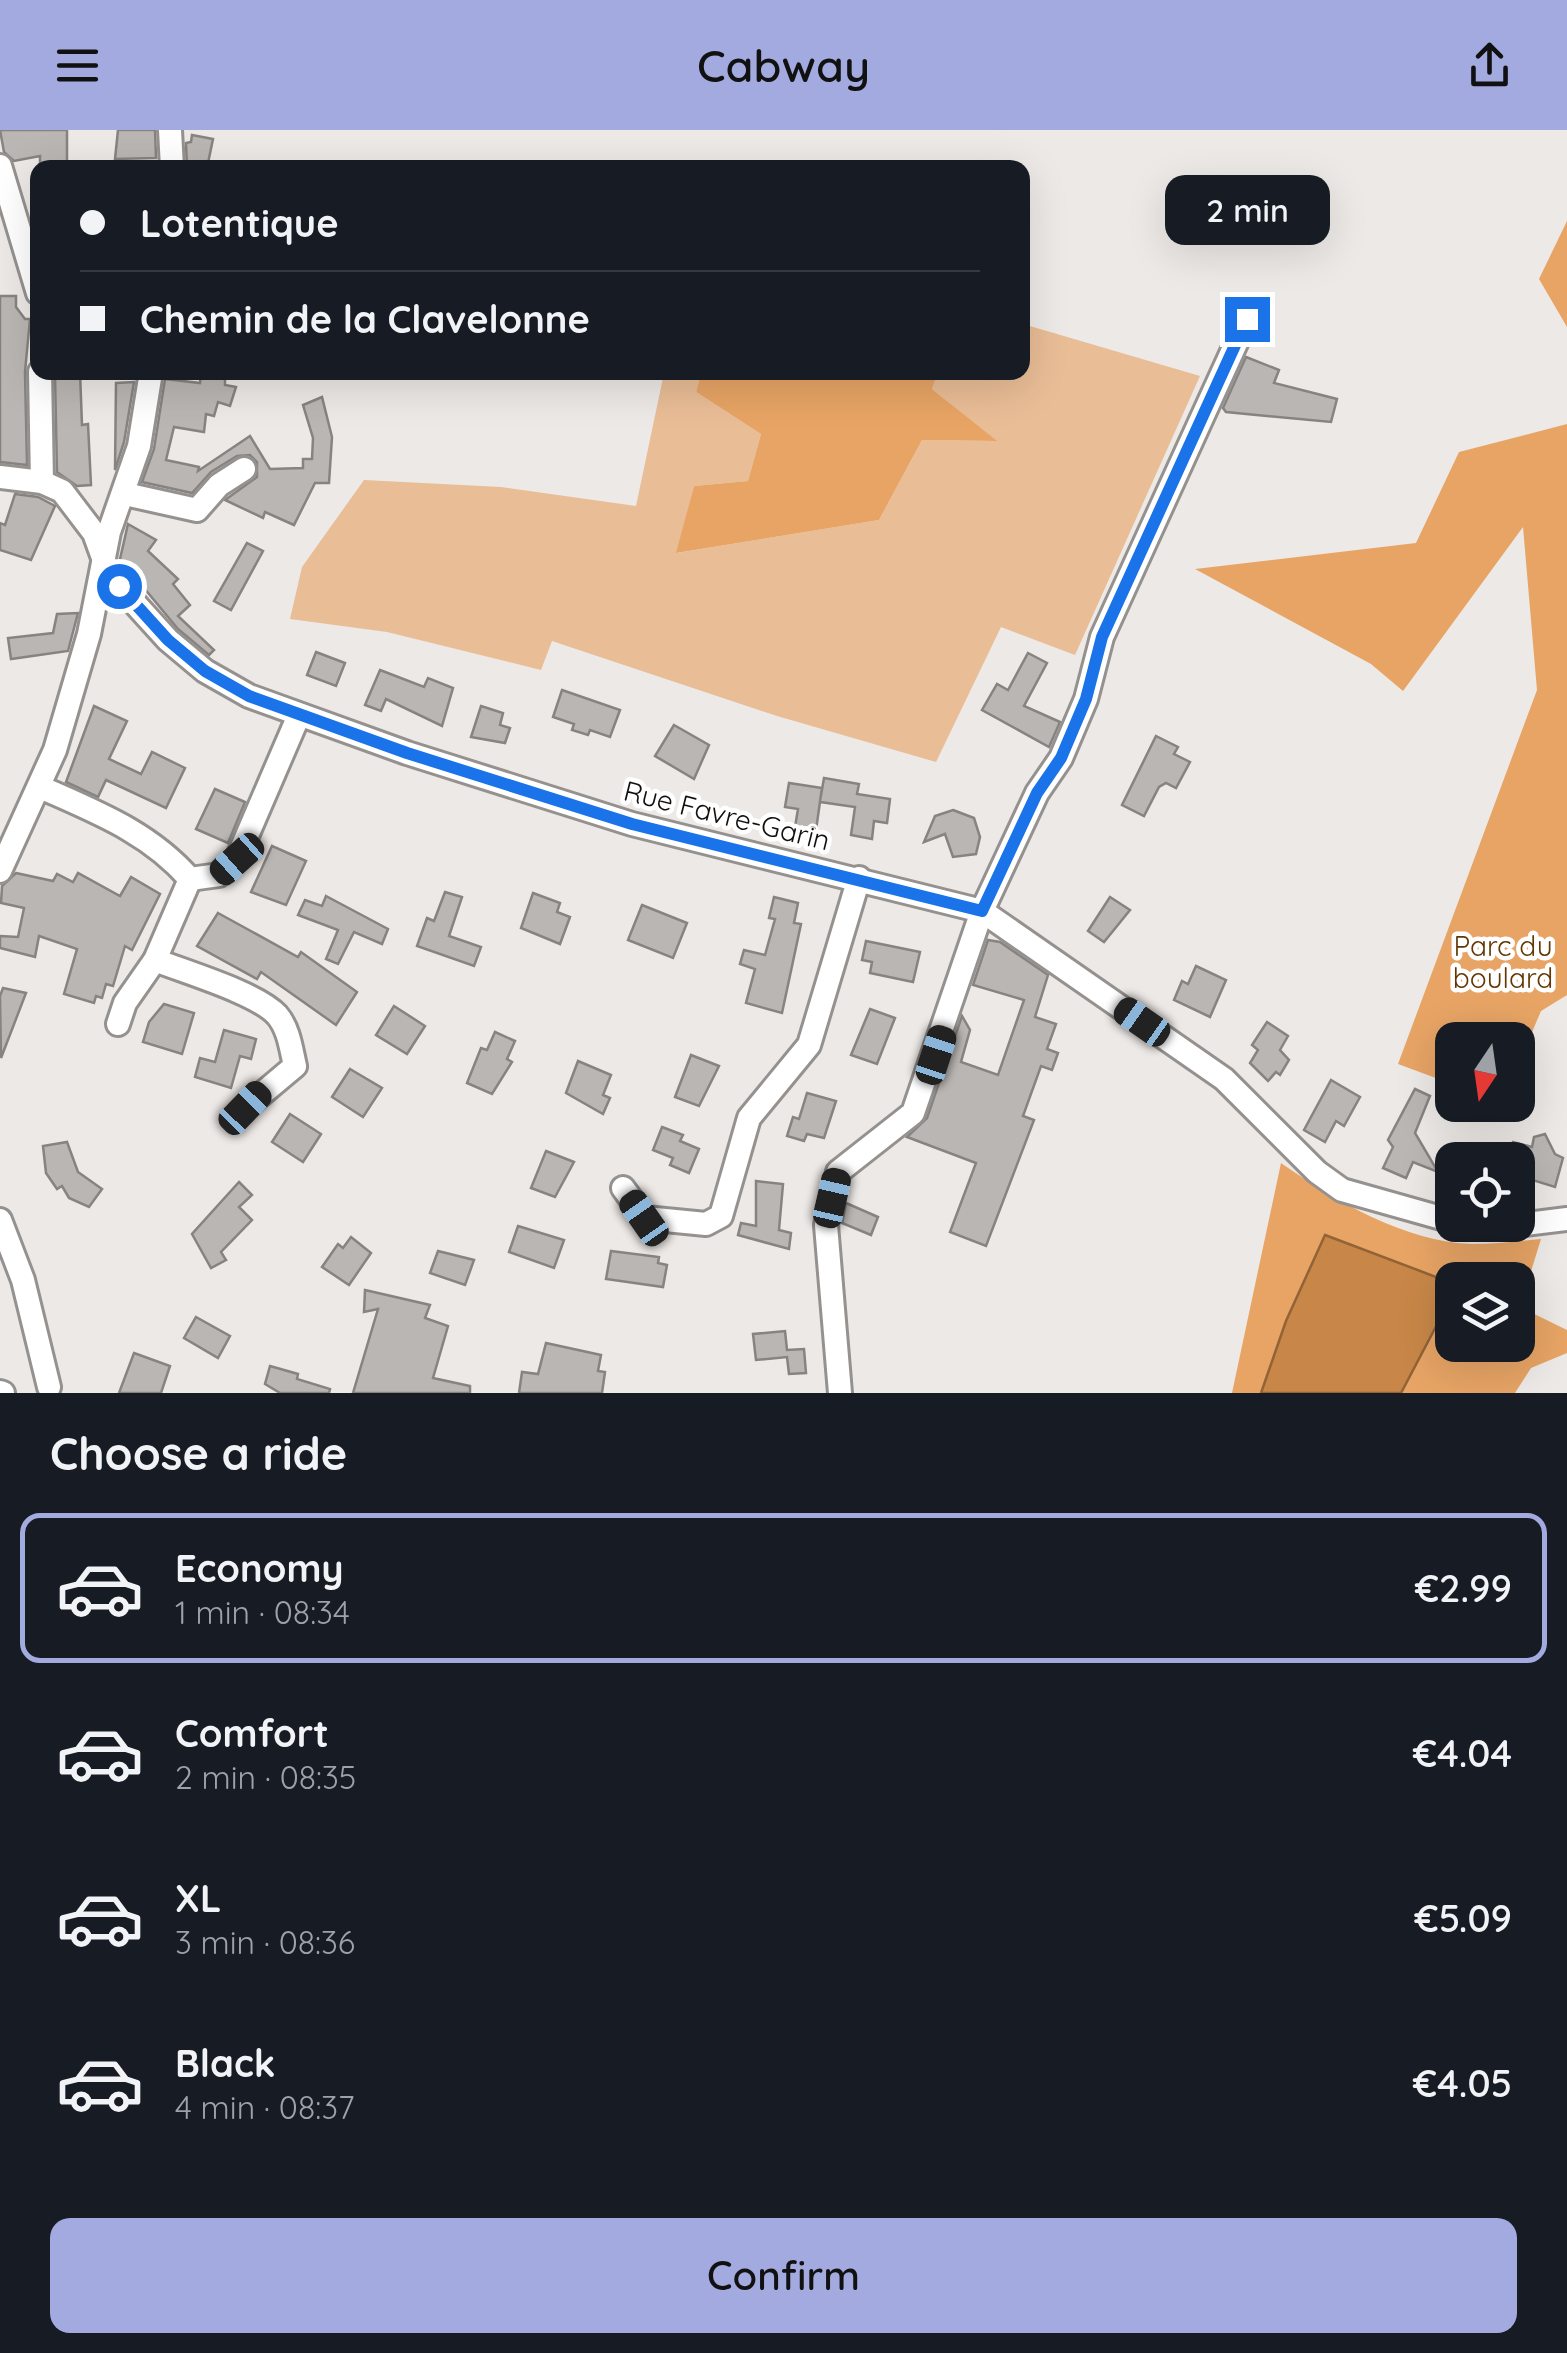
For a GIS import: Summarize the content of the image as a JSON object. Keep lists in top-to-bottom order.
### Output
{
  "streets": {
    "street": ["Rue Favre-Garin"]
  },
  "parks": ["Parc du boulard"],
  "north": "bottom",
  "page": {
    "header": "Cabway",
    "banner": ["Lotentique", "Chemin de la Clavelonne"],
    "bubble": "2 min",
    "heading": "Choose a ride",
    "list": [
      {
        "name": "Economy",
        "note": "1 min · 08:34",
        "value": "€2.99"
      },
      {
        "name": "Comfort",
        "note": "2 min · 08:35",
        "value": "€4.04"
      },
      {
        "name": "XL",
        "note": "3 min · 08:36",
        "value": "€5.09"
      },
      {
        "name": "Black",
        "note": "4 min · 08:37",
        "value": "€4.05"
      }
    ],
    "buttons": "Confirm"
  }
}
